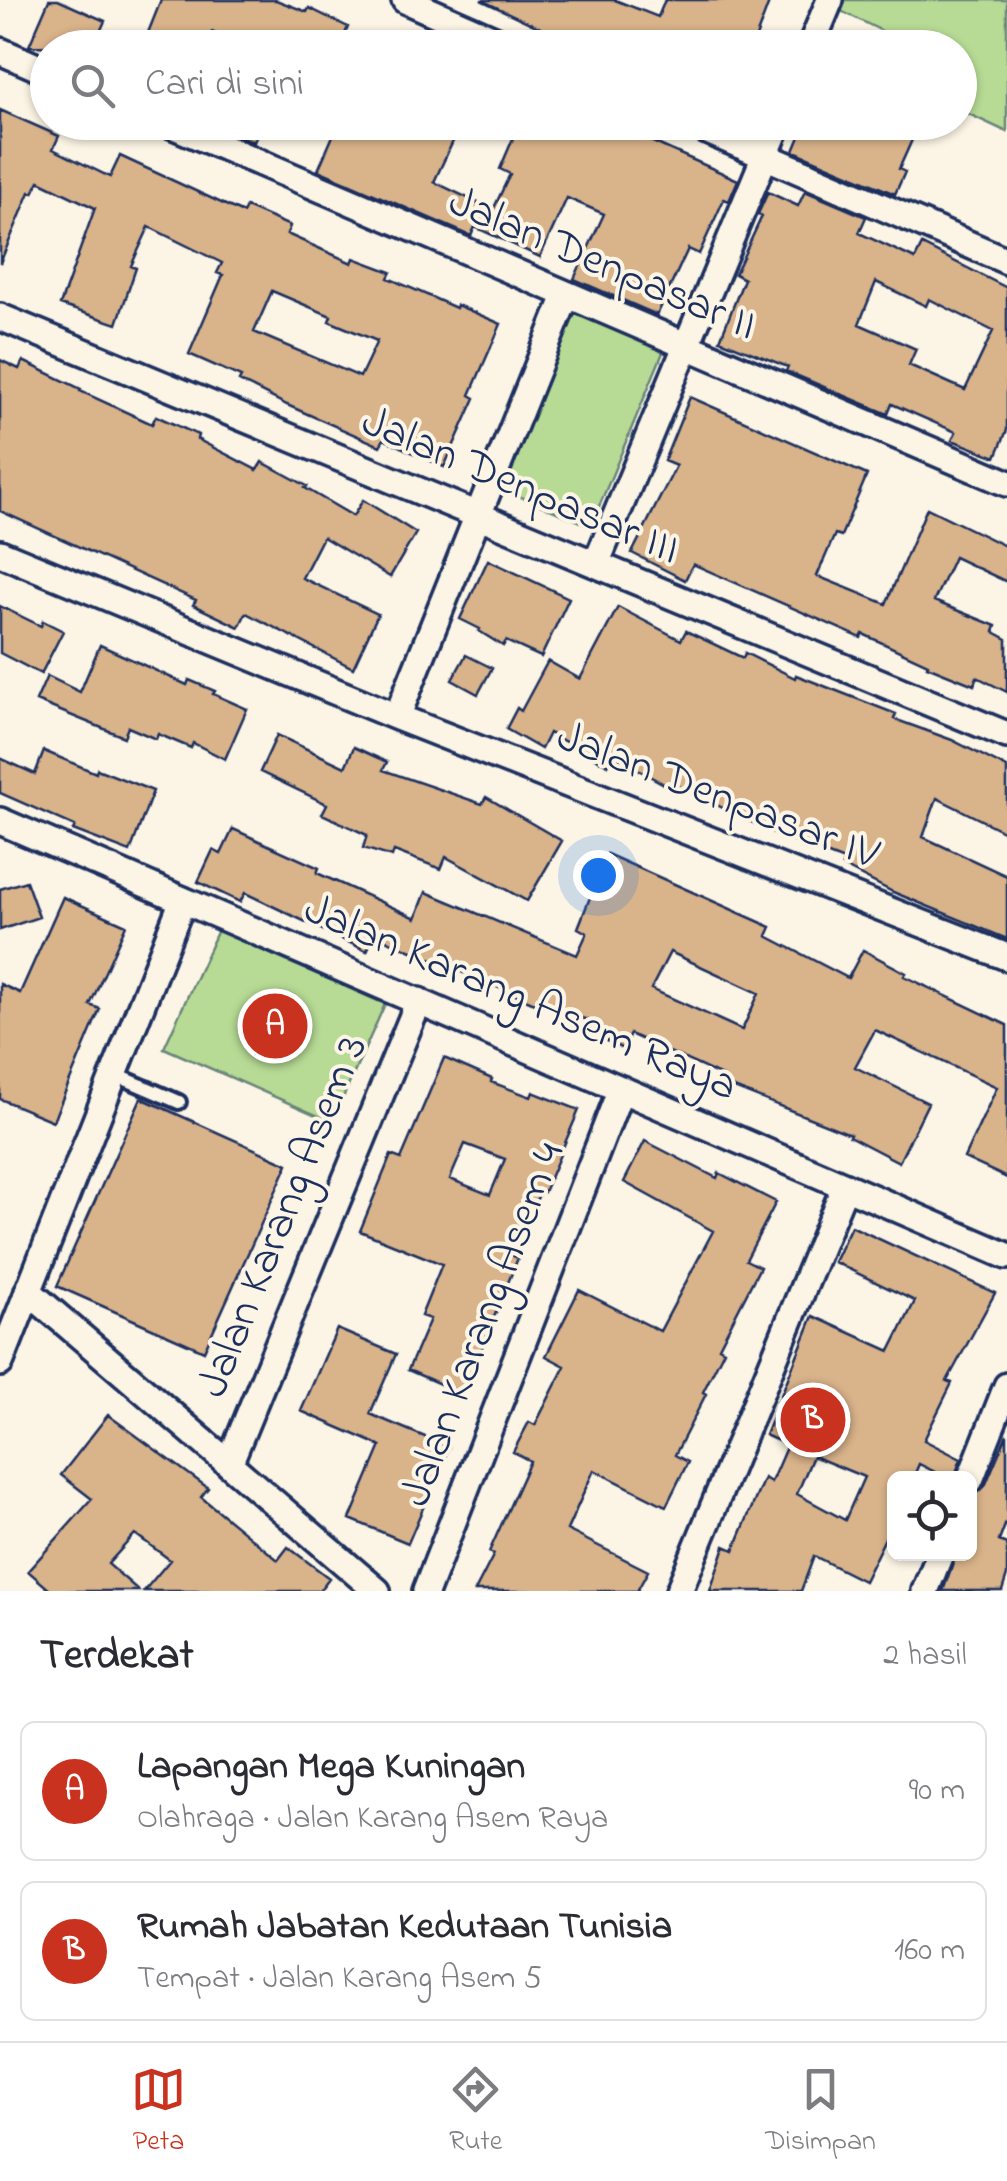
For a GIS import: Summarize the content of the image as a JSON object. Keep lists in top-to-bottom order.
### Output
{
  "streets": {
    "street": [
      "Jalan Denpasar II",
      "Jalan Denpasar III",
      "Jalan Denpasar IV",
      "Jalan Karang Asem Raya",
      "Jalan Karang Asem 3",
      "Jalan Karang Asem 4"
    ]
  },
  "crossings": [
    ["Jalan Karang Asem Raya", "Jalan Karang Asem 3"],
    ["Jalan Karang Asem Raya", "Jalan Karang Asem 4"]
  ],
  "page": {
    "search": "Cari di sini",
    "pins": ["A", "B"],
    "heading": ["Terdekat", "2 hasil"],
    "list": [
      {
        "mark": "A",
        "name": "Lapangan Mega Kuningan",
        "note": "Olahraga · Jalan Karang Asem Raya",
        "value": "90 m"
      },
      {
        "mark": "B",
        "name": "Rumah Jabatan Kedutaan Tunisia",
        "note": "Tempat · Jalan Karang Asem 5",
        "value": "160 m"
      }
    ],
    "nav": ["Peta", "Rute", "Disimpan"]
  }
}
